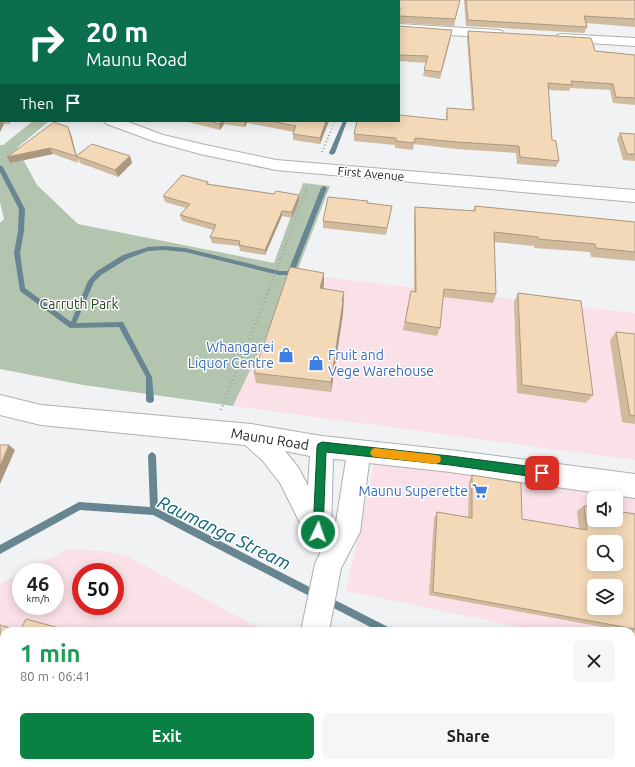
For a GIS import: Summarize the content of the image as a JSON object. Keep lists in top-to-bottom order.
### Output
{
  "streets": {
    "street": ["First Avenue", "Maunu Road"]
  },
  "water": ["Raumanga Stream"],
  "parks": ["Carruth Park"],
  "places": {
    "shop": ["Whangarei Liquor Centre", "Fruit and Vege Warehouse"],
    "supermarket": ["Maunu Superette"]
  },
  "page": {
    "turn": ["20 m", "Maunu Road"],
    "then": "Then",
    "speed": "46 km/h",
    "limit": "50",
    "heading": ["1 min", "80 m · 06:41"],
    "buttons": ["Exit", "Share"]
  }
}
